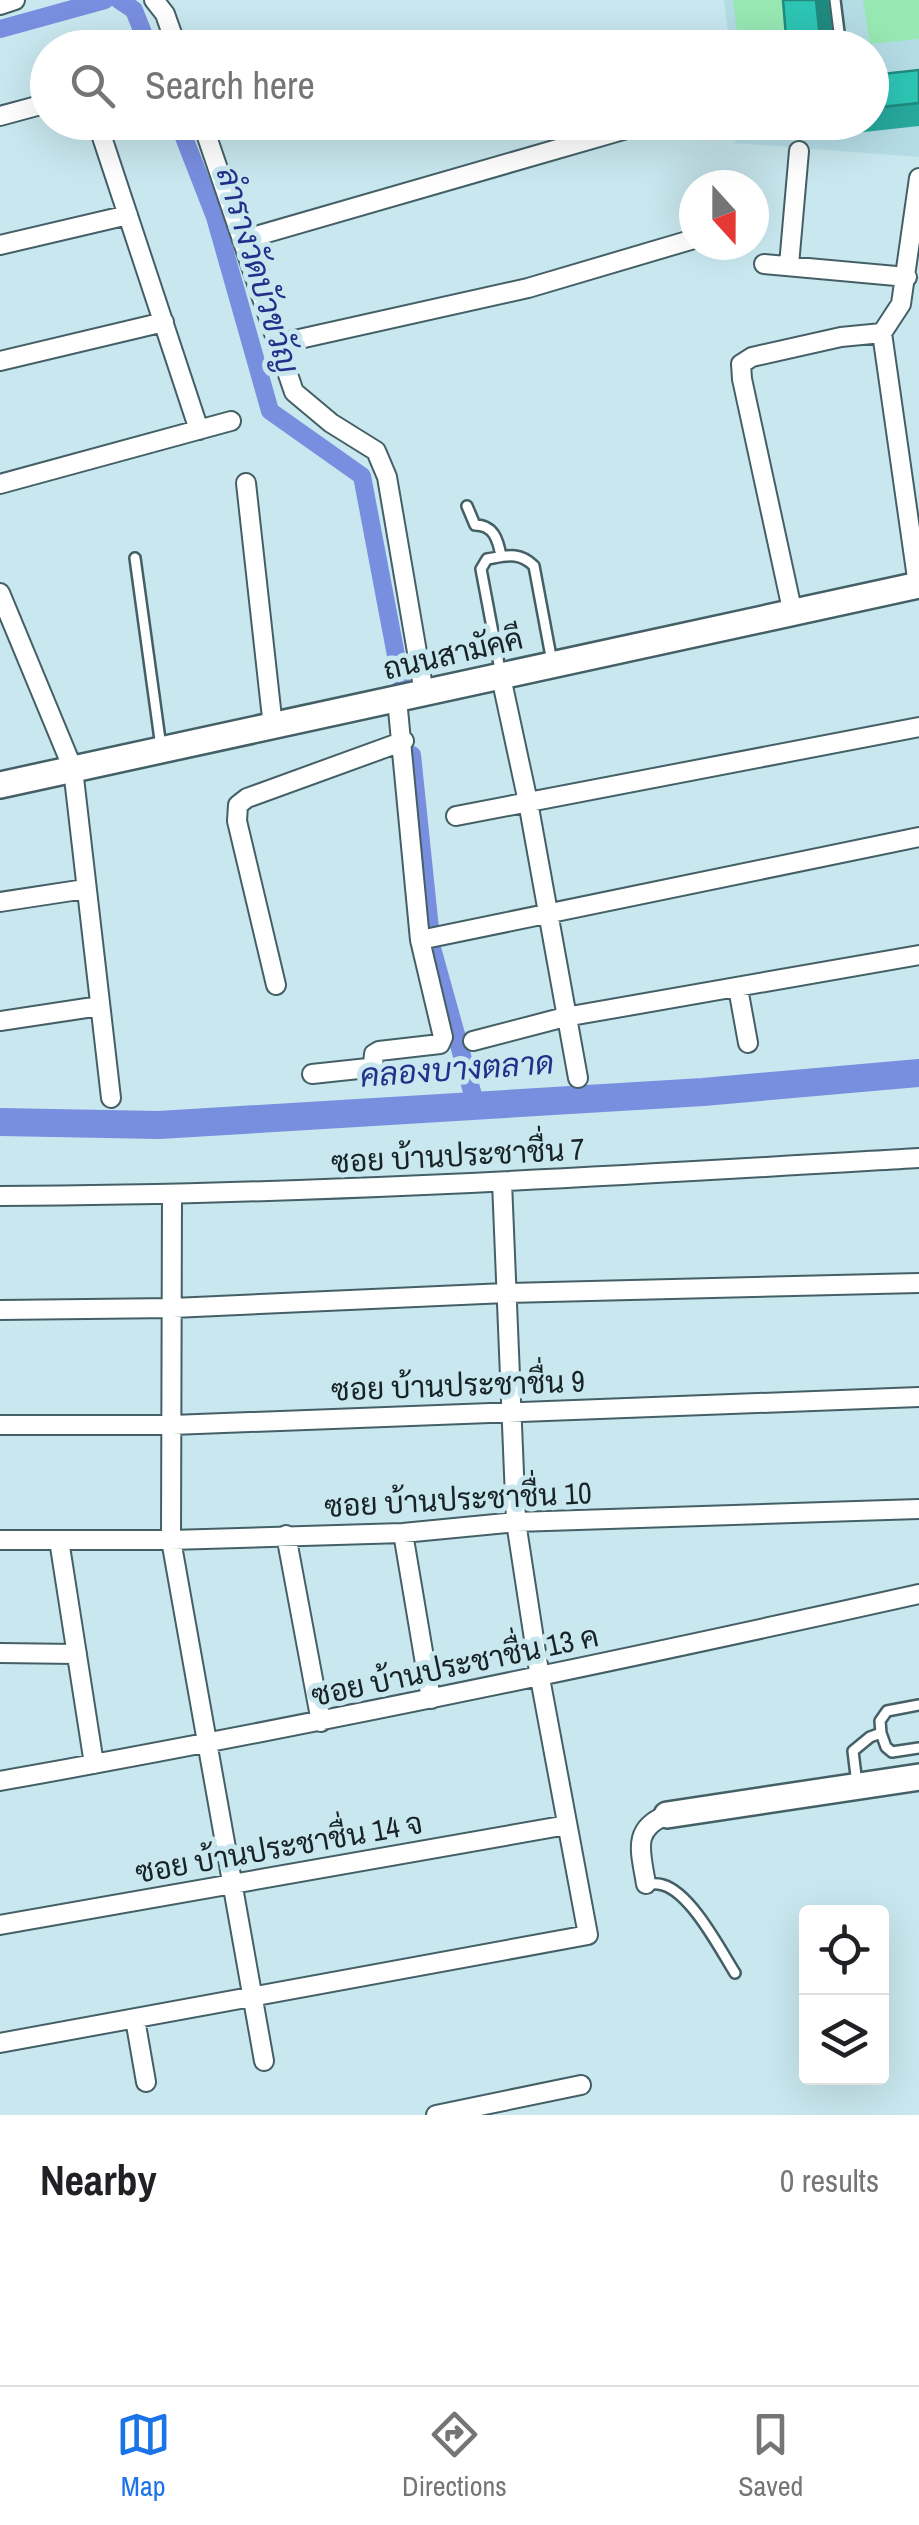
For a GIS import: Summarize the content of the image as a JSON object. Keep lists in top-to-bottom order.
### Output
{
  "streets": {
    "main road": ["ถนนสามัคคี"],
    "street": [
      "ซอย บ้านประชาชื่น 7",
      "ซอย บ้านประชาชื่น 9",
      "ซอย บ้านประชาชื่น 10",
      "ซอย บ้านประชาชื่น 13 ค",
      "ซอย บ้านประชาชื่น 14 จ"
    ]
  },
  "water": ["ลำรางวัดบัวขวัญ", "คลองบางตลาด"],
  "north": "bottom",
  "page": {
    "search": "Search here",
    "heading": ["Nearby", "0 results"],
    "nav": ["Map", "Directions", "Saved"]
  }
}
